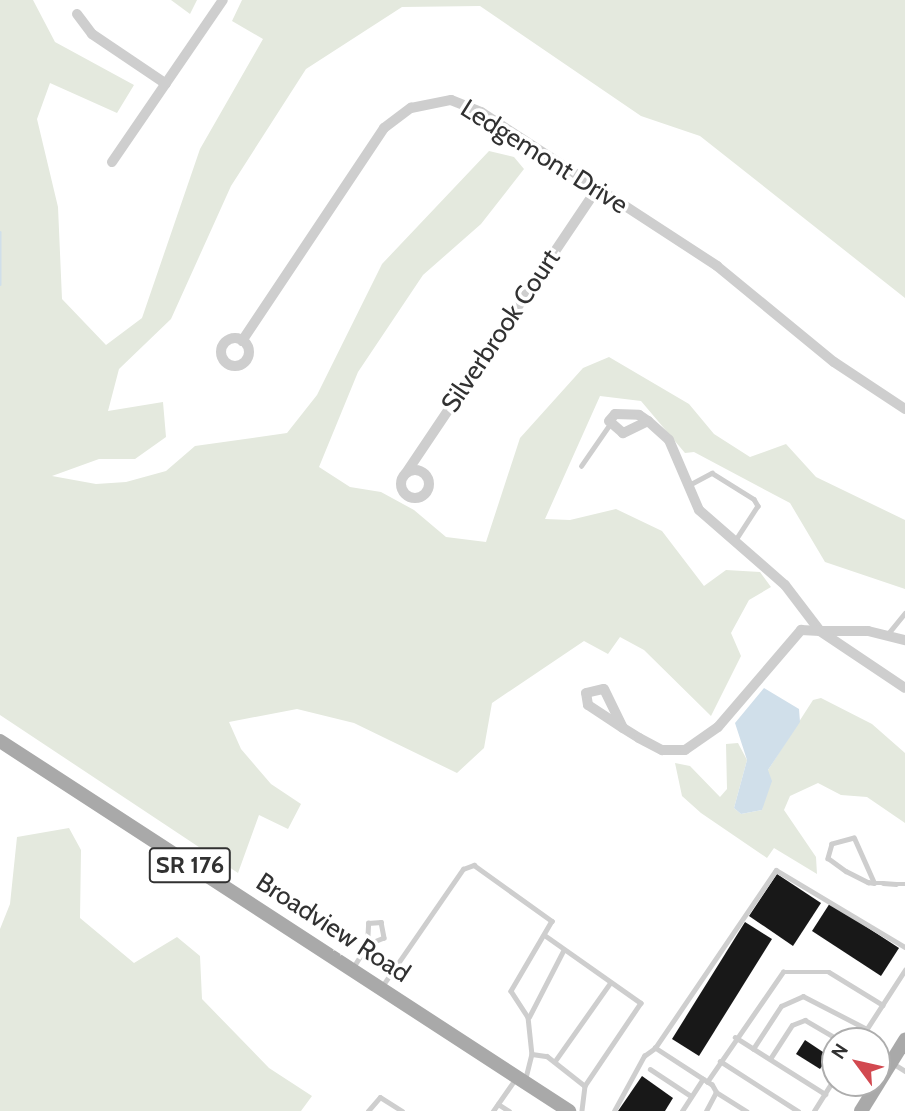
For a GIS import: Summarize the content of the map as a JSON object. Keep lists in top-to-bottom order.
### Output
{
  "streets": {
    "main road": ["SR 176", "Broadview Road"],
    "street": ["Ledgemont Drive", "Silverbrook Court"]
  },
  "crossings": [
    ["Ledgemont Drive", "Silverbrook Court"]
  ],
  "north": "top left"
}
